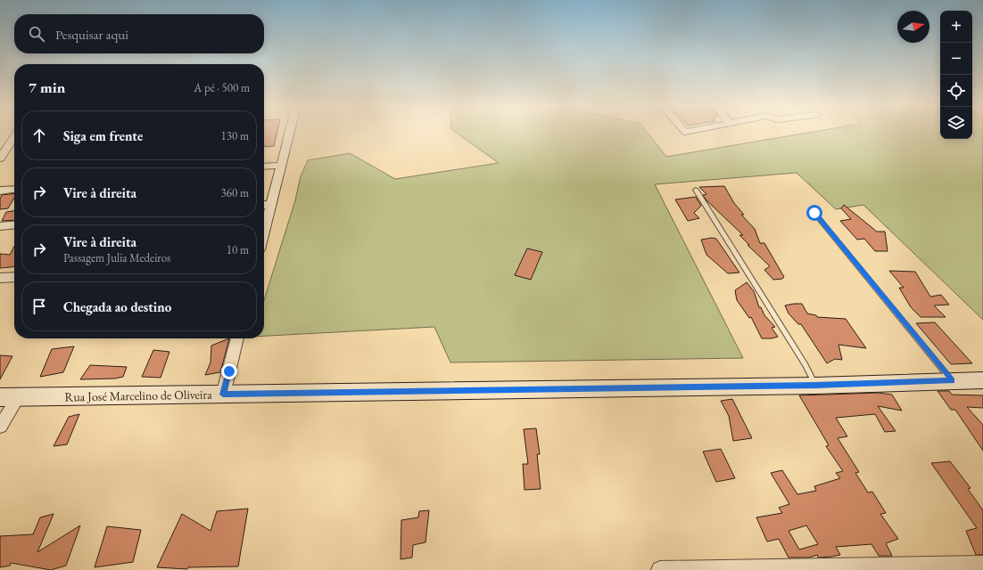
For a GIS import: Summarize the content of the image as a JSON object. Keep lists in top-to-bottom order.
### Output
{
  "streets": {
    "street": ["Rua José Marcelino de Oliveira"]
  },
  "north": "right",
  "page": {
    "map_buttons": ["+", "−"],
    "search": "Pesquisar aqui",
    "heading": ["7 min", "A pé · 500 m"],
    "list": [
      ["Siga em frente", "130 m"],
      ["Vire à direita", "360 m"],
      ["Vire à direita", "Passagem Julia Medeiros", "10 m"],
      "Chegada ao destino"
    ]
  }
}
